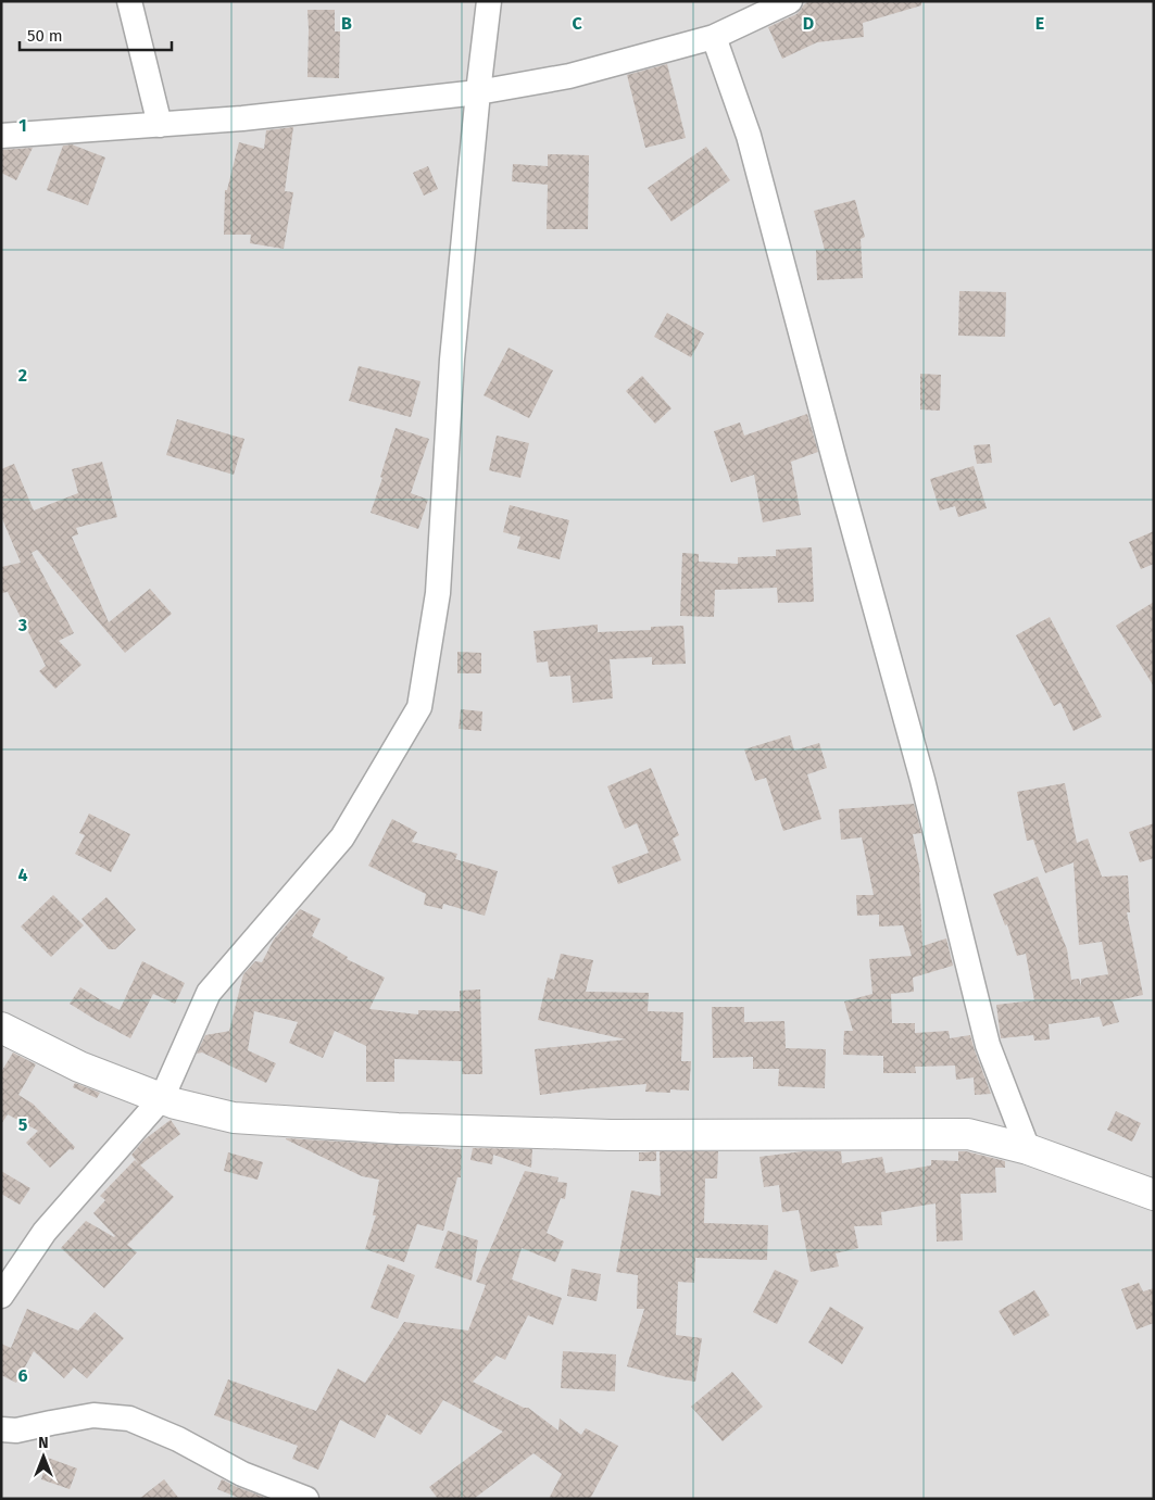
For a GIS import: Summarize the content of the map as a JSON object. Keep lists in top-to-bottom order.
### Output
{
  "scale_bar": "50 m",
  "north": "top",
  "grid": {
    "columns": [
      "B",
      "C",
      "D",
      "E"
    ],
    "rows": [
      "1",
      "2",
      "3",
      "4",
      "5",
      "6"
    ]
  }
}
